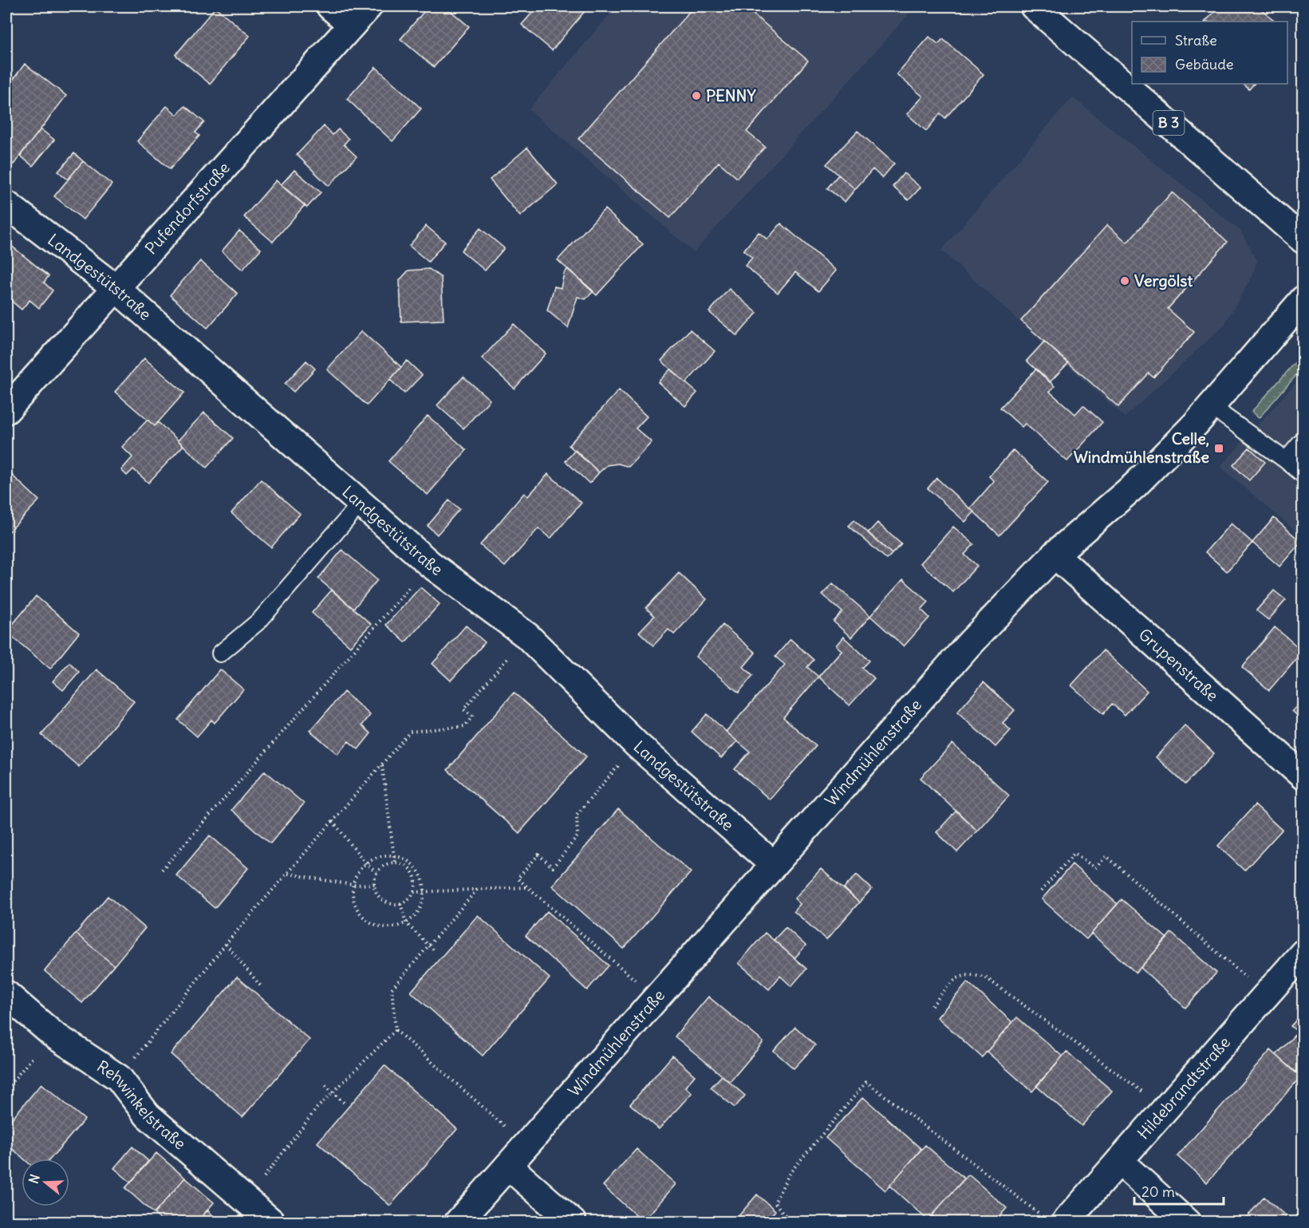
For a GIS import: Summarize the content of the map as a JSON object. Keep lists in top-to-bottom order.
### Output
{
  "streets": {
    "street": [
      "B 3",
      "Pufendorfstraße",
      "Landgestütstraße",
      "Grupenstraße",
      "Windmühlenstraße",
      "Hildebrandtstraße",
      "Rehwinkelstraße"
    ]
  },
  "crossings": [
    ["Pufendorfstraße", "Landgestütstraße"],
    ["Landgestütstraße", "Windmühlenstraße"],
    ["Grupenstraße", "Windmühlenstraße"]
  ],
  "places": {
    "other": ["PENNY", "Vergölst"],
    "transit": ["Celle, Windmühlenstraße"]
  },
  "legend": ["Straße", "Gebäude"],
  "scale_bar": "20 m",
  "north": "left"
}
